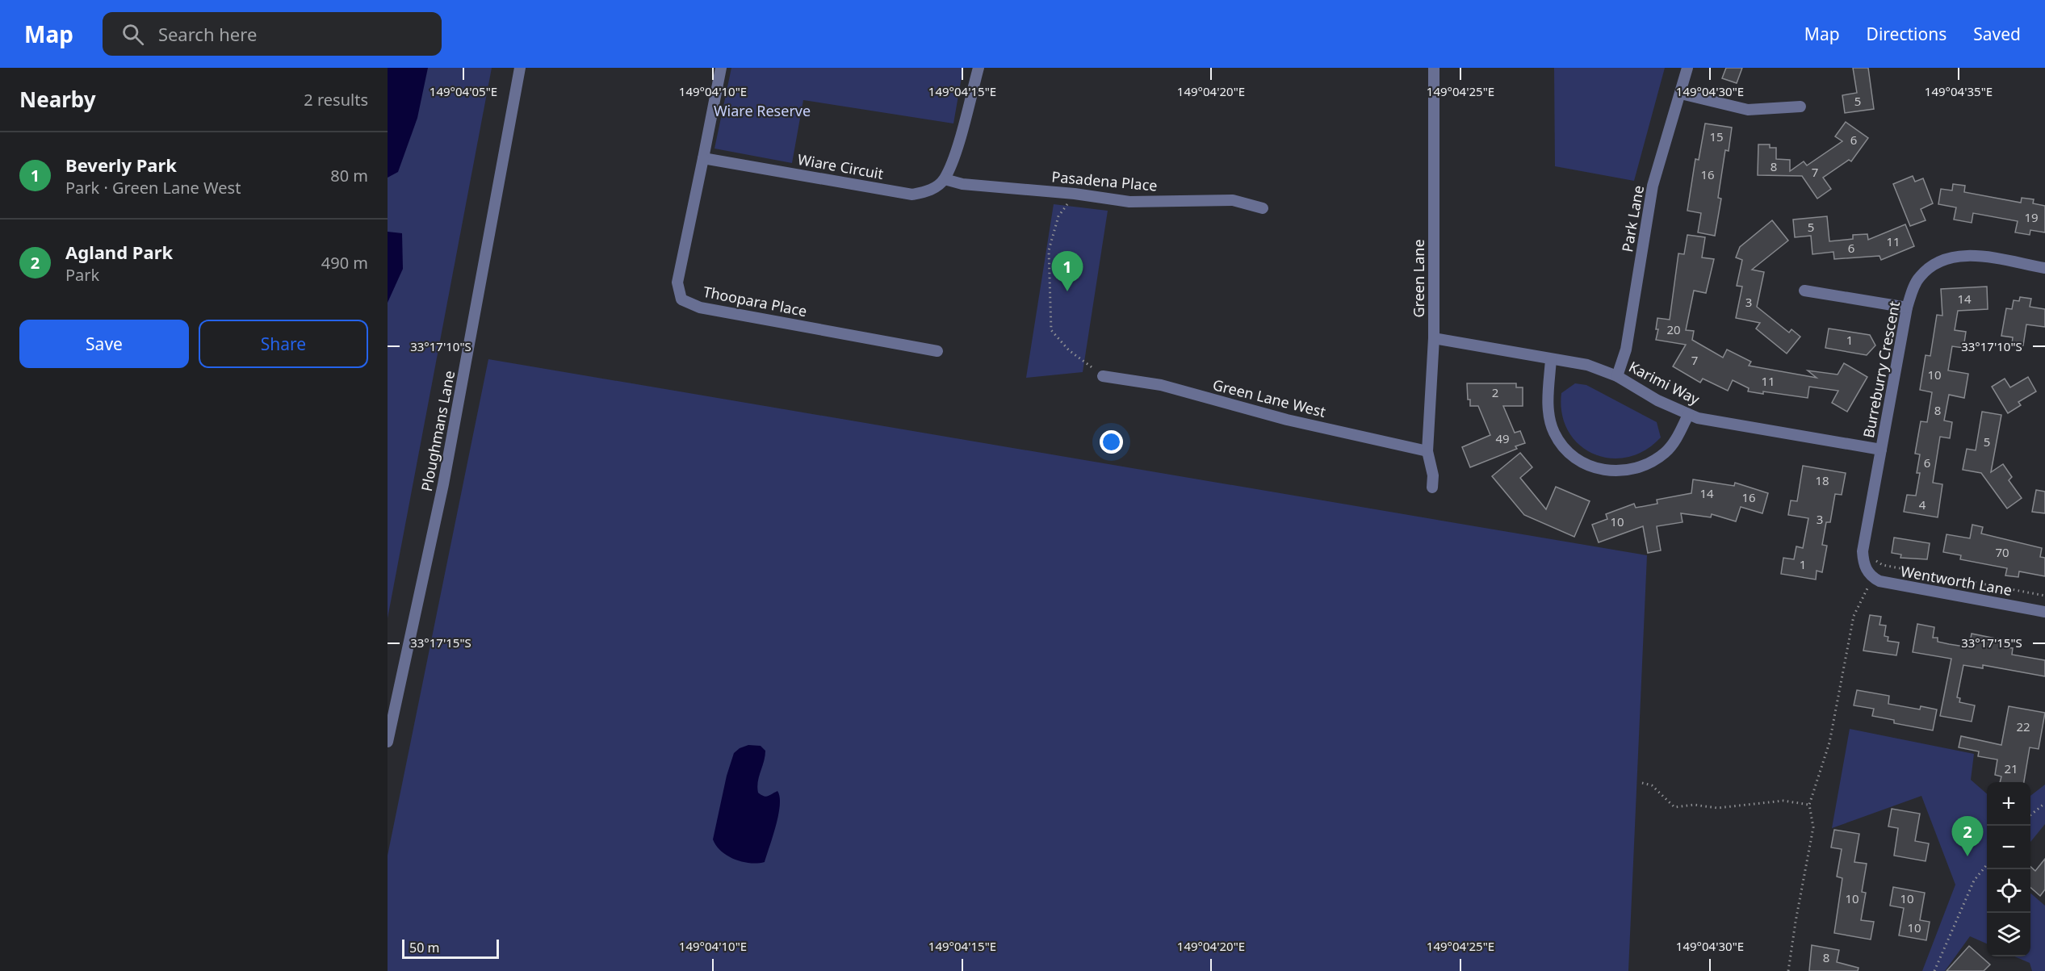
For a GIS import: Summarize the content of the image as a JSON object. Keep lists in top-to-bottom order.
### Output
{
  "streets": {
    "street": [
      "Wiare Circuit",
      "Pasadena Place",
      "Park Lane",
      "Green Lane",
      "Thoopara Place",
      "Burreburry Crescent",
      "Karimi Way",
      "Green Lane West",
      "Ploughmans Lane",
      "Wentworth Lane"
    ]
  },
  "crossings": [
    ["Wiare Circuit", "Pasadena Place"],
    ["Wiare Circuit", "Thoopara Place"],
    ["Park Lane", "Karimi Way"],
    ["Green Lane", "Karimi Way"],
    ["Green Lane", "Green Lane West"],
    ["Burreburry Crescent", "Karimi Way"],
    ["Burreburry Crescent", "Wentworth Lane"]
  ],
  "parks": ["Wiare Reserve"],
  "house_numbers": [
    "5",
    "15",
    "6",
    "8",
    "7",
    "16",
    "19",
    "5",
    "11",
    "6",
    "14",
    "3",
    "20",
    "1",
    "7",
    "10",
    "11",
    "2",
    "8",
    "49",
    "5",
    "6",
    "18",
    "14",
    "16",
    "4",
    "3",
    "10",
    "70",
    "1",
    "22",
    "21",
    "10",
    "10",
    "10",
    "8"
  ],
  "scale_bar": "50 m",
  "page": {
    "header": "Map",
    "search": "Search here",
    "nav": ["Map", "Directions", "Saved"],
    "heading": ["Nearby", "2 results"],
    "list": [
      {
        "mark": "1",
        "name": "Beverly Park",
        "note": "Park · Green Lane West",
        "value": "80 m"
      },
      {
        "mark": "2",
        "name": "Agland Park",
        "note": "Park",
        "value": "490 m"
      }
    ],
    "pins": ["1", "2"],
    "buttons": ["Save", "Share"],
    "map_buttons": ["+", "−"],
    "scale": "50 m"
  },
  "coordinates": [
    "149°04'05\"E",
    "149°04'10\"E",
    "149°04'15\"E",
    "149°04'20\"E",
    "149°04'25\"E",
    "149°04'30\"E",
    "149°04'35\"E",
    "33°17'10\"S",
    "33°17'15\"S"
  ]
}
